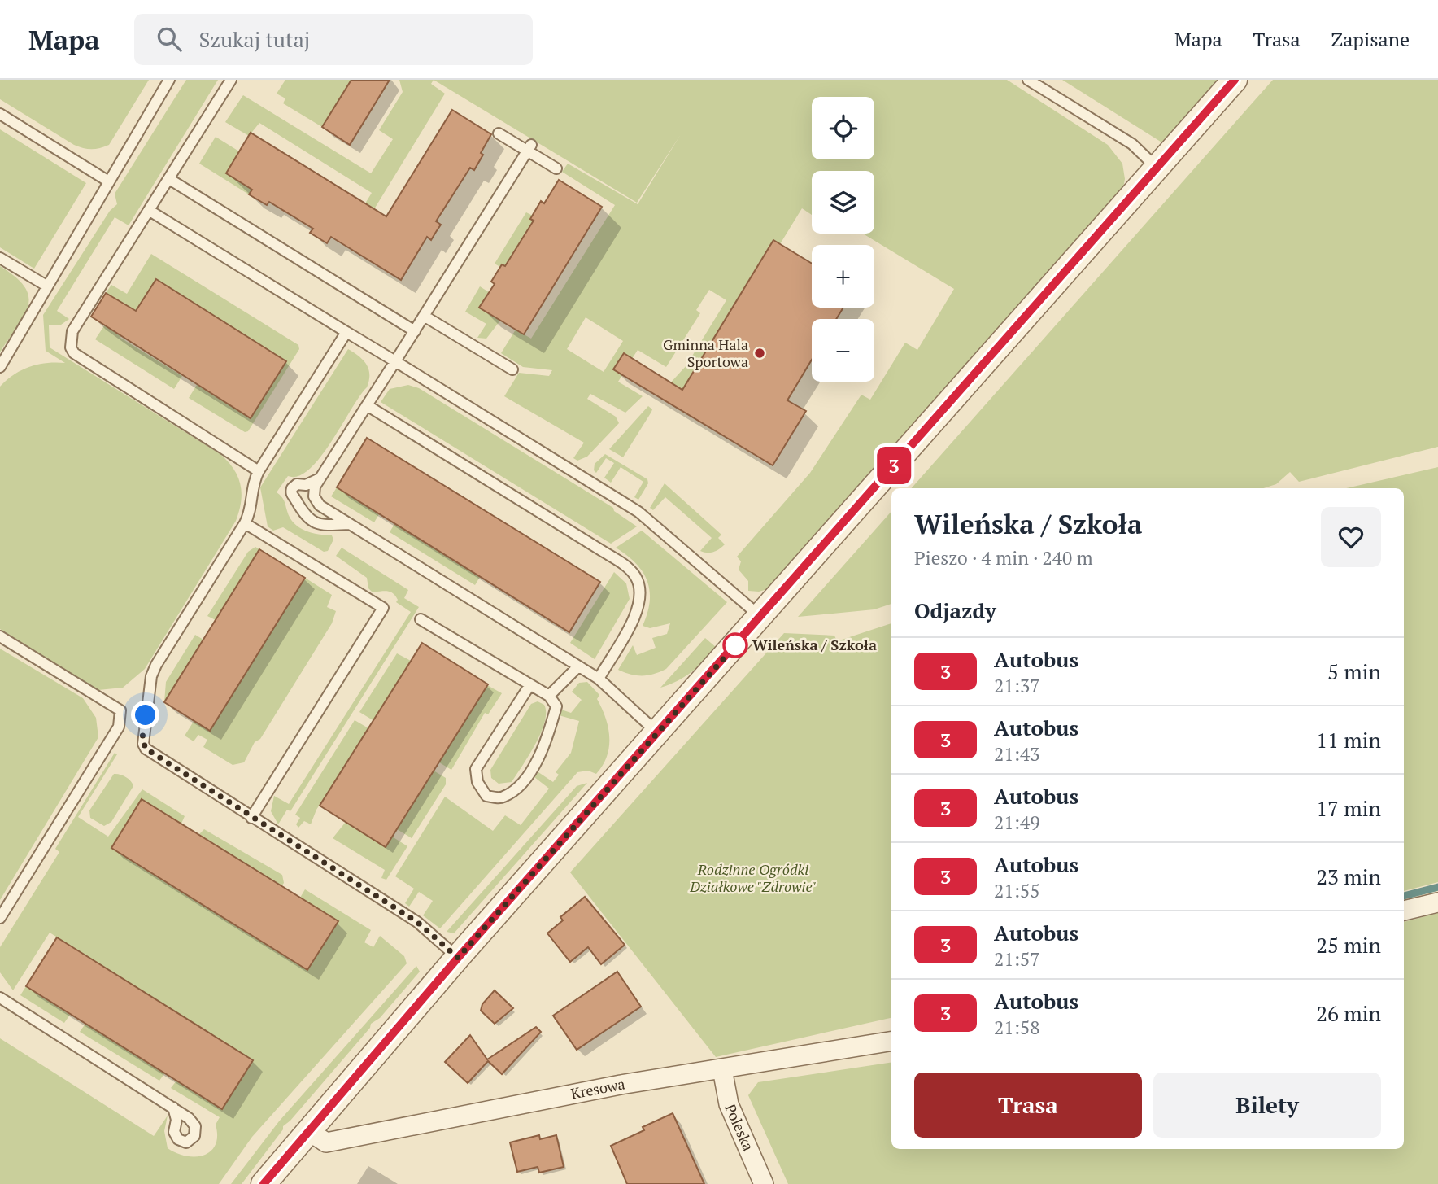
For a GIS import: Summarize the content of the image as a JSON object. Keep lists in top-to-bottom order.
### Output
{
  "streets": {
    "street": ["Kresowa", "Poleska"]
  },
  "crossings": [
    ["Kresowa", "Poleska"]
  ],
  "parks": ["Rodzinne Ogródki Działkowe \"Zdrowie\""],
  "places": ["Gminna Hala Sportowa", "Wileńska / Szkoła"],
  "lines": ["bus line 3"],
  "page": {
    "header": "Mapa",
    "search": "Szukaj tutaj",
    "nav": ["Mapa", "Trasa", "Zapisane"],
    "on_map": "3",
    "map_buttons": ["+", "−"],
    "heading": [
      ["Wileńska / Szkoła", "Pieszo · 4 min · 240 m"],
      "Odjazdy"
    ],
    "list": [
      {
        "mark": "3",
        "name": "Autobus",
        "note": "21:37",
        "value": "5 min"
      },
      {
        "mark": "3",
        "name": "Autobus",
        "note": "21:43",
        "value": "11 min"
      },
      {
        "mark": "3",
        "name": "Autobus",
        "note": "21:49",
        "value": "17 min"
      },
      {
        "mark": "3",
        "name": "Autobus",
        "note": "21:55",
        "value": "23 min"
      },
      {
        "mark": "3",
        "name": "Autobus",
        "note": "21:57",
        "value": "25 min"
      },
      {
        "mark": "3",
        "name": "Autobus",
        "note": "21:58",
        "value": "26 min"
      }
    ],
    "buttons": ["Trasa", "Bilety"]
  }
}
